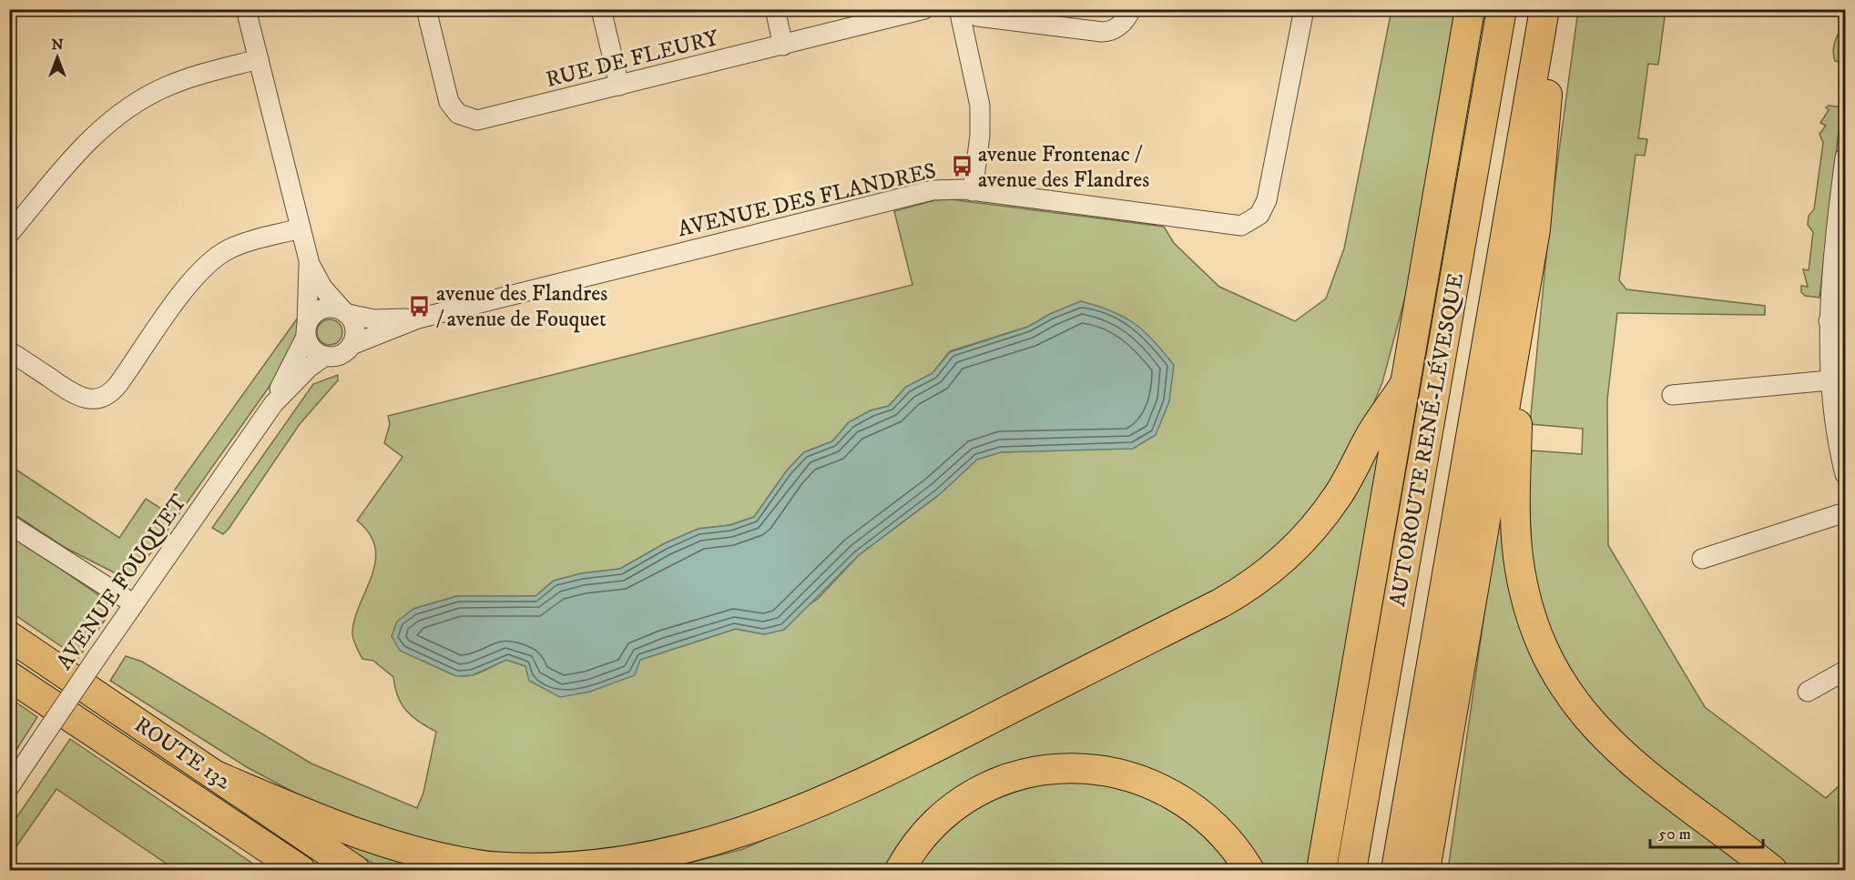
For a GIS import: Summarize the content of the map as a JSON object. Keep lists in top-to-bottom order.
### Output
{
  "streets": {
    "highway": ["AUTOROUTE RENÉ-LÉVESQUE", "ROUTE 132"],
    "street": ["RUE DE FLEURY", "AVENUE DES FLANDRES", "AVENUE FOUQUET"]
  },
  "crossings": [
    ["AVENUE DES FLANDRES", "AVENUE FOUQUET"]
  ],
  "places": {
    "bus stop": ["avenue Frontenac / avenue des Flandres", "avenue des Flandres / avenue de Fouquet"]
  },
  "scale_bar": "50 m",
  "north": "top"
}
